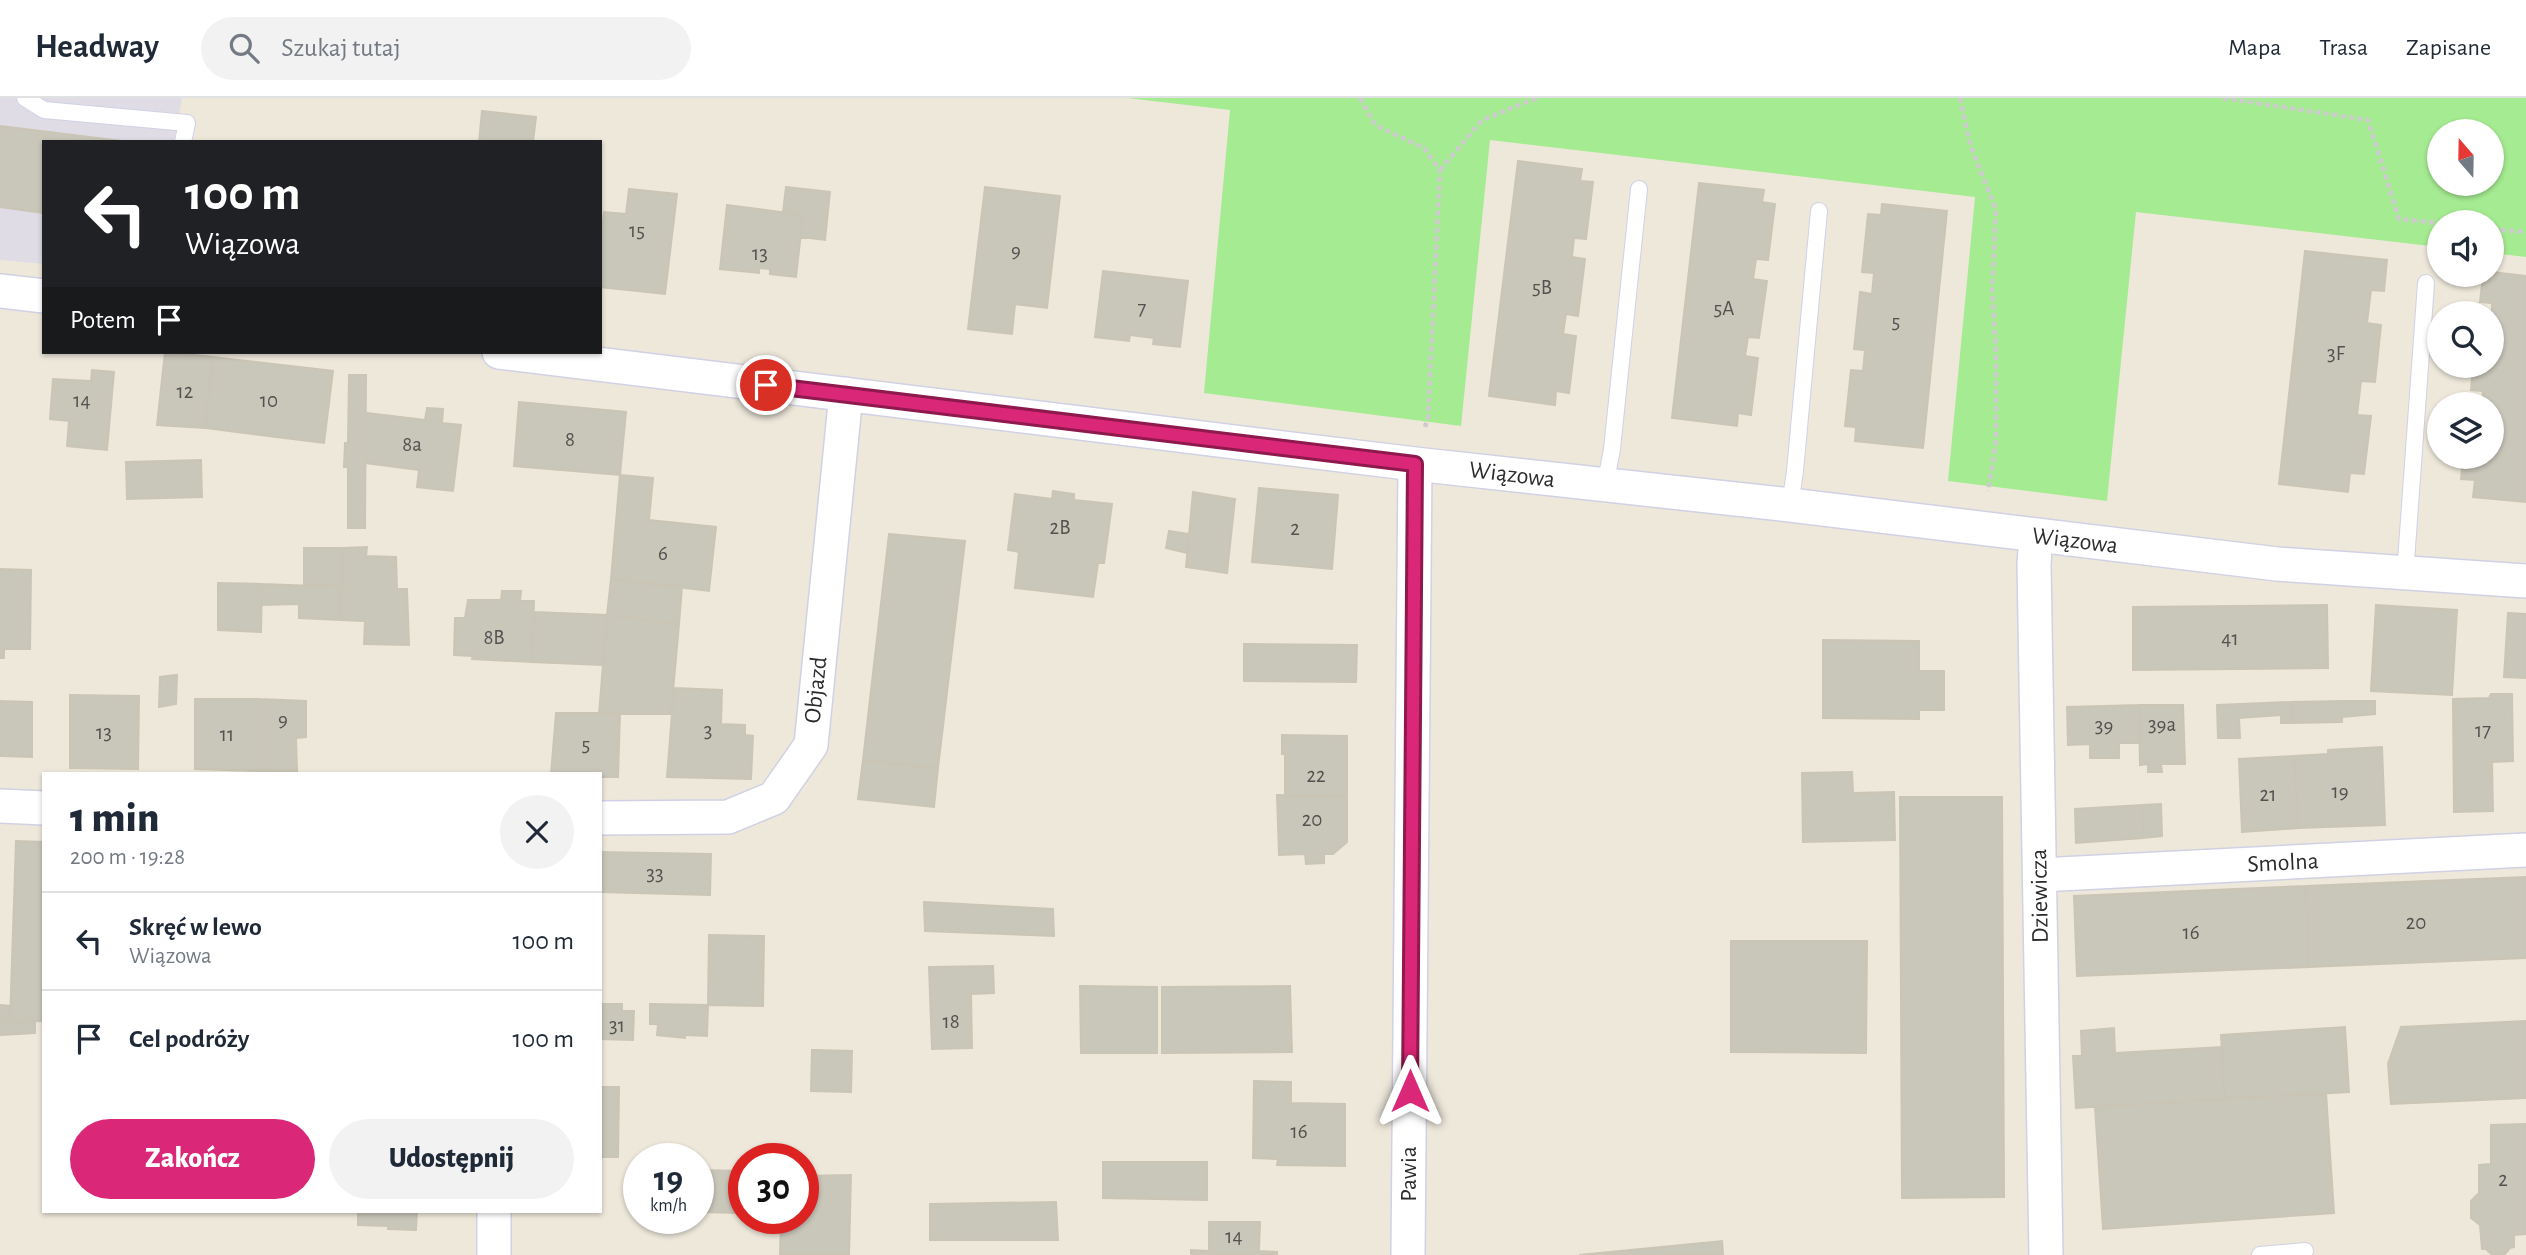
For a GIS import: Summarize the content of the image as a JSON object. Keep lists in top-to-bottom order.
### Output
{
  "streets": {
    "street": [
      "Wiązowa",
      "Objazd",
      "Smolna",
      "Dziewicza",
      "Pawia"
    ]
  },
  "crossings": [
    ["Wiązowa", "Objazd"],
    ["Wiązowa", "Dziewicza"],
    ["Wiązowa", "Pawia"],
    ["Smolna", "Dziewicza"]
  ],
  "house_numbers": [
    "15",
    "9",
    "13",
    "5B",
    "7",
    "5A",
    "5",
    "3F",
    "12",
    "14",
    "10",
    "8",
    "8a",
    "2B",
    "2",
    "6",
    "8B",
    "41",
    "9",
    "39a",
    "39",
    "3",
    "17",
    "13",
    "11",
    "5",
    "22",
    "19",
    "21",
    "20",
    "33",
    "20",
    "16",
    "18",
    "31",
    "16",
    "2",
    "14"
  ],
  "north": "top",
  "page": {
    "header": "Headway",
    "search": "Szukaj tutaj",
    "nav": ["Mapa", "Trasa", "Zapisane"],
    "turn": ["100 m", "Wiązowa"],
    "then": "Potem",
    "heading": ["1 min", "200 m · 19:28"],
    "list": [
      {
        "name": "Skręć w lewo",
        "note": "Wiązowa",
        "value": "100 m"
      },
      {
        "name": "Cel podróży",
        "value": "100 m"
      }
    ],
    "buttons": ["Zakończ", "Udostępnij"],
    "speed": "19 km/h",
    "limit": "30"
  }
}
